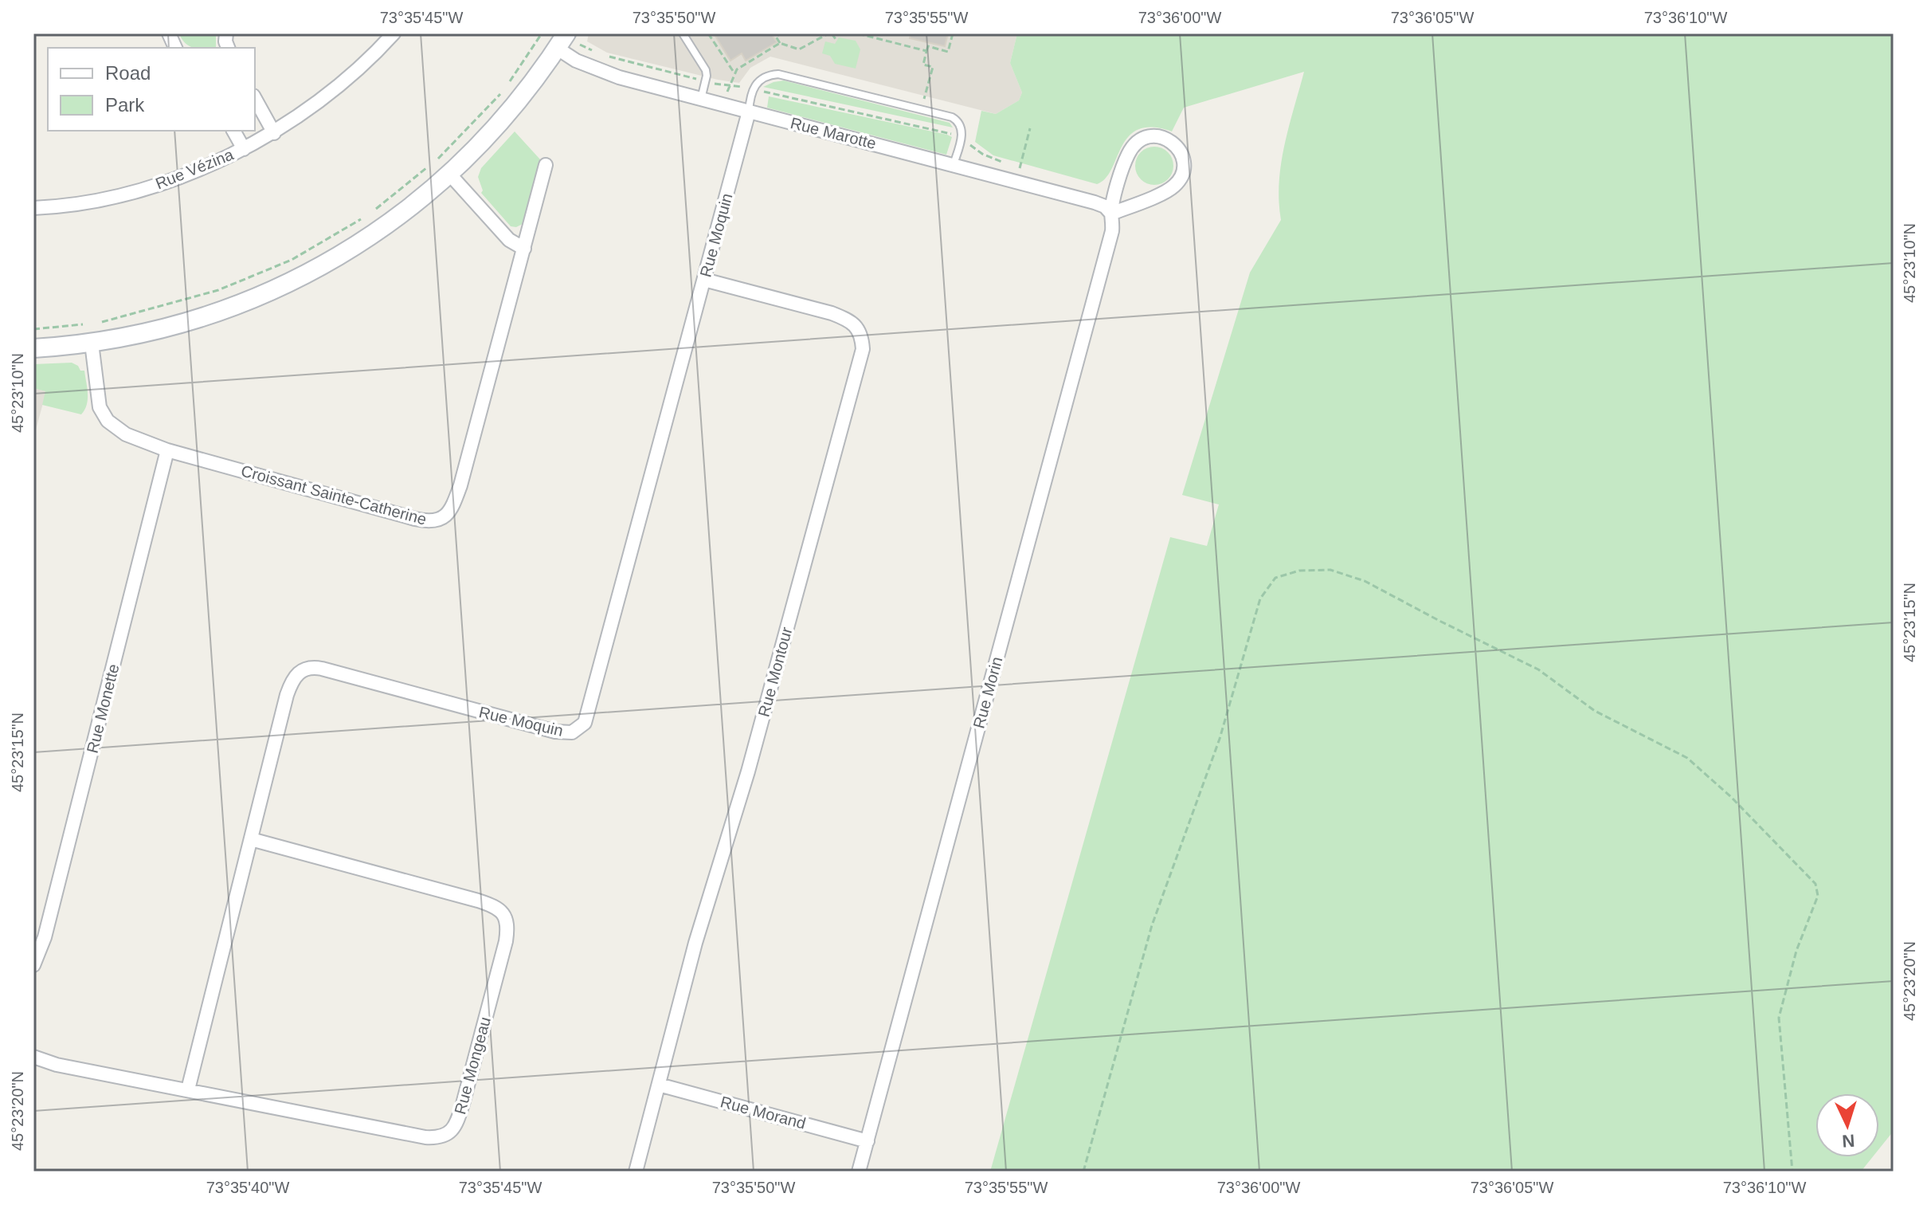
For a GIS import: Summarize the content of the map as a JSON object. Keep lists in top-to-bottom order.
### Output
{
  "streets": {
    "street": [
      "Rue Marotte",
      "Rue Vézina",
      "Rue Moquin",
      "Croissant Sainte-Catherine",
      "Rue Montour",
      "Rue Morin",
      "Rue Monette",
      "Rue Mongeau",
      "Rue Morand"
    ]
  },
  "crossings": [
    ["Rue Marotte", "Rue Moquin"],
    ["Rue Marotte", "Rue Morin"],
    ["Rue Moquin", "Rue Montour"],
    ["Rue Moquin", "Rue Mongeau"],
    ["Croissant Sainte-Catherine", "Rue Monette"],
    ["Rue Montour", "Rue Morand"],
    ["Rue Morin", "Rue Morand"]
  ],
  "legend": ["Road", "Park"],
  "north": "bottom",
  "coordinates": [
    "73°35'45\"W",
    "73°35'50\"W",
    "73°35'55\"W",
    "73°36'00\"W",
    "73°36'05\"W",
    "73°36'10\"W",
    "45°23'10\"N",
    "45°23'15\"N",
    "45°23'20\"N",
    "73°35'40\"W"
  ]
}
